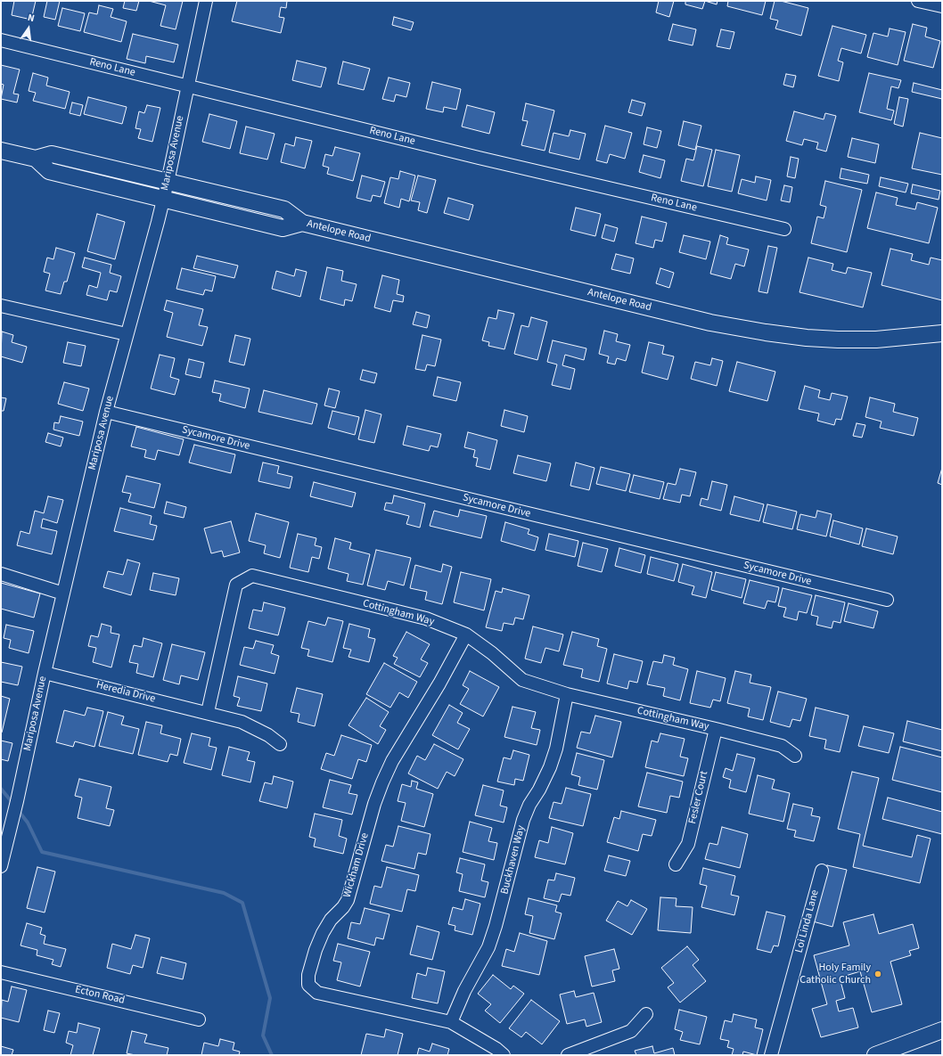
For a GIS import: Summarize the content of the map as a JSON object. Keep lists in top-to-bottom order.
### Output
{
  "streets": {
    "main road": ["Antelope Road"],
    "street": [
      "Reno Lane",
      "Mariposa Avenue",
      "Sycamore Drive",
      "Cottingham Way",
      "Heredia Drive",
      "Fesler Court",
      "Buckhaven Way",
      "Wickham Drive",
      "Loi Linda Lane",
      "Ecton Road"
    ]
  },
  "crossings": [
    ["Reno Lane", "Mariposa Avenue"],
    ["Mariposa Avenue", "Antelope Road"],
    ["Mariposa Avenue", "Sycamore Drive"],
    ["Mariposa Avenue", "Heredia Drive"],
    ["Cottingham Way", "Heredia Drive"],
    ["Cottingham Way", "Fesler Court"],
    ["Cottingham Way", "Buckhaven Way"],
    ["Cottingham Way", "Wickham Drive"],
    ["Buckhaven Way", "Wickham Drive"]
  ],
  "places": ["Holy Family Catholic Church"],
  "north": "top"
}
